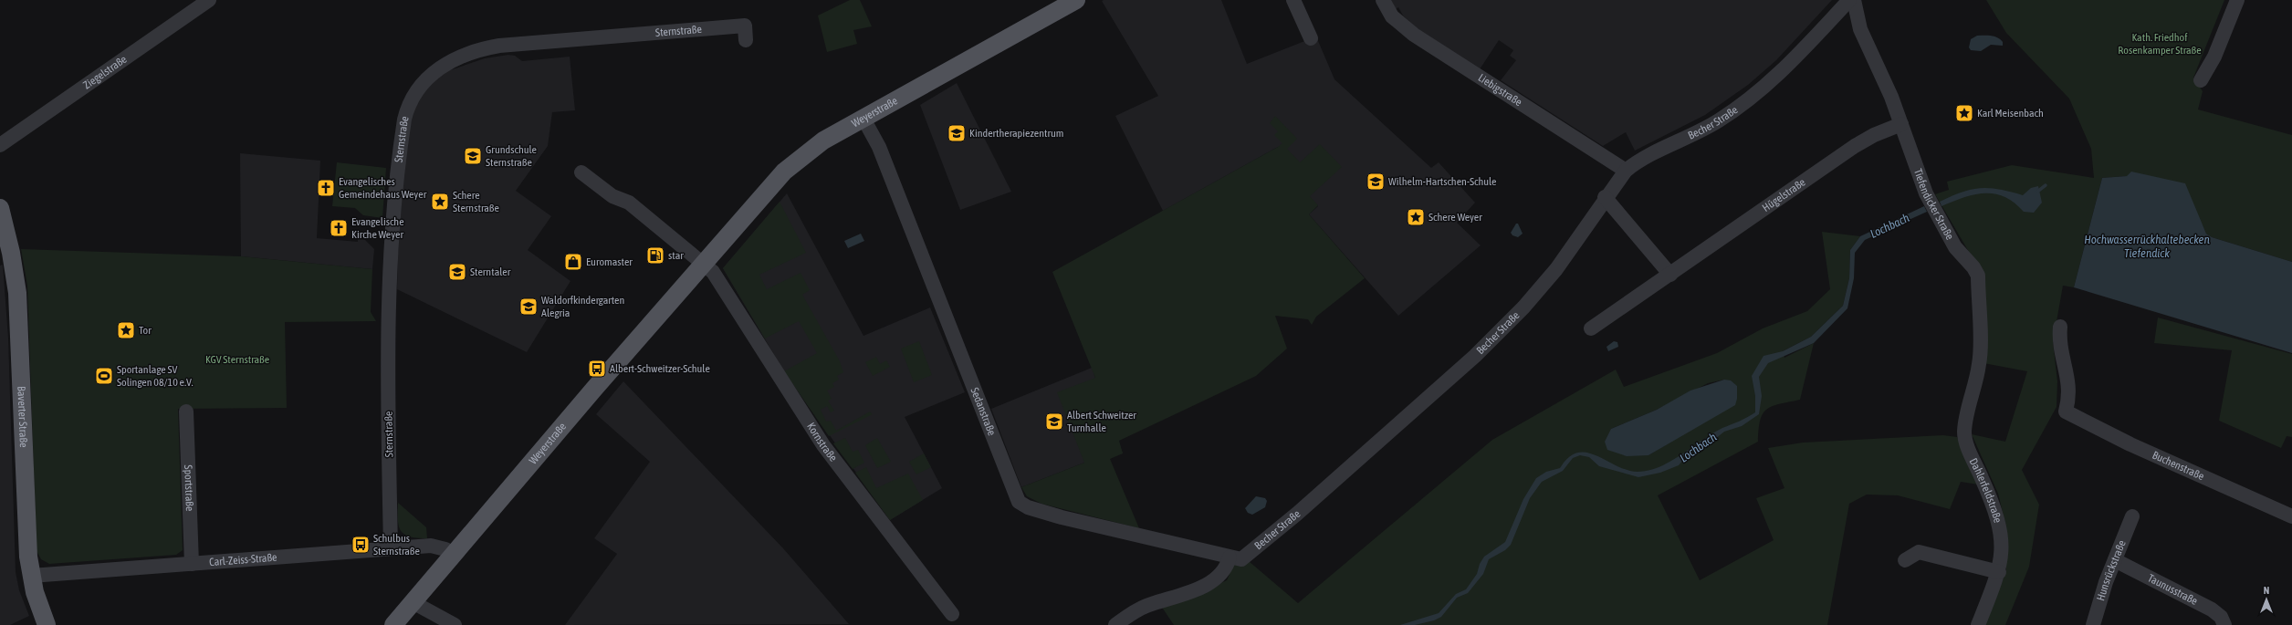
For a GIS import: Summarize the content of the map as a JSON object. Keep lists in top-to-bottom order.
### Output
{
  "streets": {
    "main road": ["Weyerstraße", "Baverter Straße"],
    "street": [
      "Sternstraße",
      "Ziegelstraße",
      "Liebigstraße",
      "Becher Straße",
      "Hügelstraße",
      "Tiefendicker Straße",
      "Sedanstraße",
      "Kornstraße",
      "Buchenstraße",
      "Sportstraße",
      "Dahlerfeldstraße",
      "Carl-Zeiss-Straße",
      "Hunsrückstraße",
      "Taunusstraße"
    ]
  },
  "crossings": [
    ["Sternstraße", "Carl-Zeiss-Straße"],
    ["Liebigstraße", "Becher Straße"],
    ["Weyerstraße", "Sedanstraße"],
    ["Weyerstraße", "Kornstraße"],
    ["Weyerstraße", "Carl-Zeiss-Straße"],
    ["Becher Straße", "Sedanstraße"],
    ["Hügelstraße", "Tiefendicker Straße"],
    ["Tiefendicker Straße", "Dahlerfeldstraße"],
    ["Baverter Straße", "Carl-Zeiss-Straße"],
    ["Sportstraße", "Carl-Zeiss-Straße"],
    ["Hunsrückstraße", "Taunusstraße"]
  ],
  "water": ["Lochbach", "Hochwasserrückhaltebecken Tiefendick"],
  "parks": ["Kath. Friedhof Rosenkamper Straße", "KGV Sternstraße"],
  "places": {
    "place": [
      "Karl Meisenbach",
      "Schere Sternstraße",
      "Schere Weyer",
      "Tor"
    ],
    "school or university": [
      "Kindertherapiezentrum",
      "Grundschule Sternstraße",
      "Wilhelm-Hartschen-Schule",
      "Sterntaler",
      "Waldorfkindergarten Alegria",
      "Albert Schweitzer Turnhalle"
    ],
    "church": ["Evangelisches Gemeindehaus Weyer", "Evangelische Kirche Weyer"],
    "fuel station": ["star"],
    "shop": ["Euromaster"],
    "bus stop": ["Albert-Schweitzer-Schule", "Schulbus Sternstraße"],
    "sports": ["Sportanlage SV Solingen 08/10 e.V."]
  },
  "north": "top"
}
